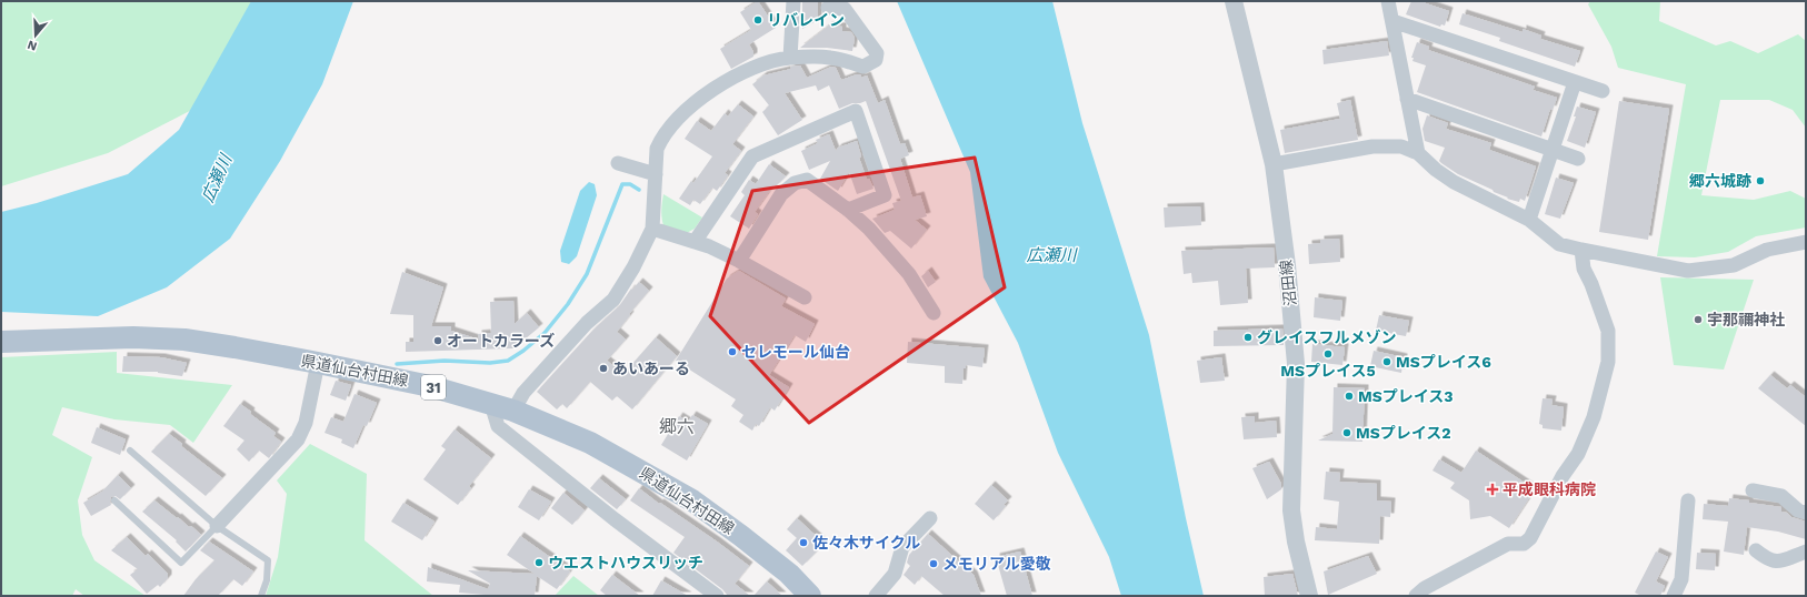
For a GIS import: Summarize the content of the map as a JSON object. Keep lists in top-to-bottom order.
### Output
{
  "streets": {
    "main road": ["県道仙台村田線", "31"],
    "street": ["沼田線"]
  },
  "districts": ["郷六"],
  "water": ["広瀬川"],
  "places": {
    "other": [
      "リバレイン",
      "郷六城跡",
      "宇那禰神社",
      "グレイスフルメゾン",
      "オートカラーズ",
      "セレモール仙台",
      "MSプレイス5",
      "MSプレイス6",
      "あいあーる",
      "MSプレイス3",
      "MSプレイス2",
      "佐々木サイクル",
      "ウエストハウスリッチ",
      "メモリアル愛敬"
    ],
    "health": ["平成眼科病院"]
  },
  "north": "bottom"
}
